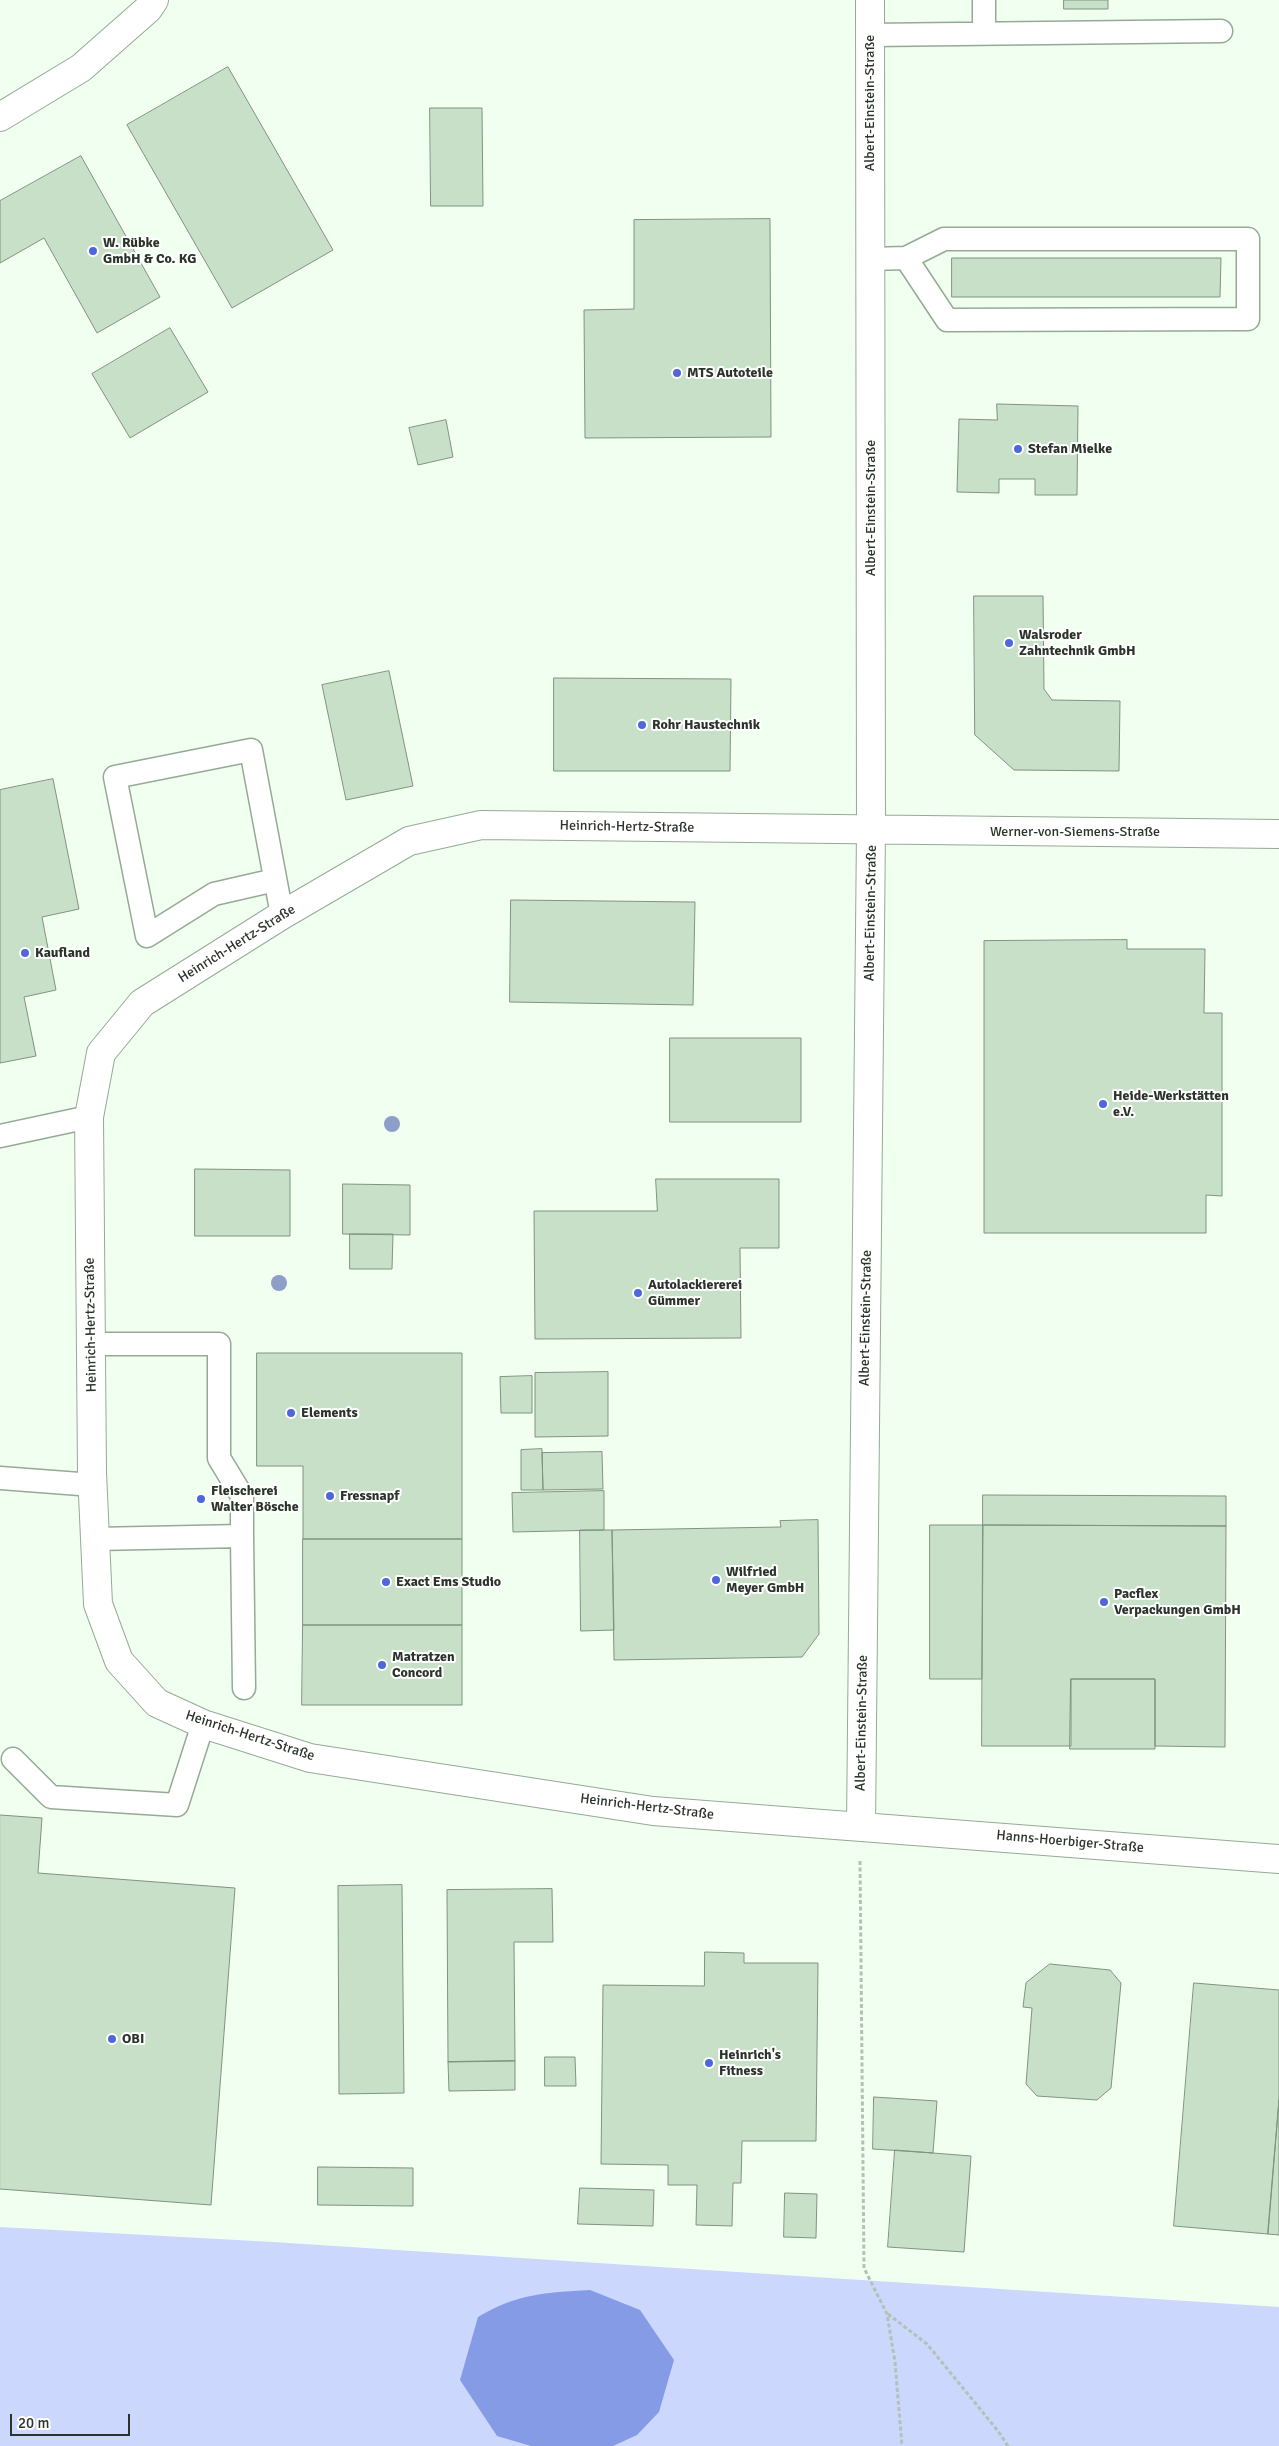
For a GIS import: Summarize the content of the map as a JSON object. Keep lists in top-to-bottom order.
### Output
{
  "streets": {
    "street": [
      "Albert-Einstein-Straße",
      "Heinrich-Hertz-Straße",
      "Werner-von-Siemens-Straße",
      "Hanns-Hoerbiger-Straße"
    ]
  },
  "crossings": [
    ["Albert-Einstein-Straße", "Heinrich-Hertz-Straße"],
    ["Albert-Einstein-Straße", "Werner-von-Siemens-Straße"],
    ["Albert-Einstein-Straße", "Hanns-Hoerbiger-Straße"],
    ["Heinrich-Hertz-Straße", "Werner-von-Siemens-Straße"],
    ["Heinrich-Hertz-Straße", "Hanns-Hoerbiger-Straße"]
  ],
  "places": [
    "W. Rübke GmbH & Co. KG",
    "MTS Autoteile",
    "Stefan Mielke",
    "Walsroder Zahntechnik GmbH",
    "Rohr Haustechnik",
    "Kaufland",
    "Heide-Werkstätten e.V.",
    "Autolackiererei Gümmer",
    "Elements",
    "Fressnapf",
    "Fleischerei Walter Bösche",
    "Wilfried Meyer GmbH",
    "Exact Ems Studio",
    "Pacflex Verpackungen GmbH",
    "Matratzen Concord",
    "OBI",
    "Heinrich's Fitness"
  ],
  "scale_bar": "20 m"
}
